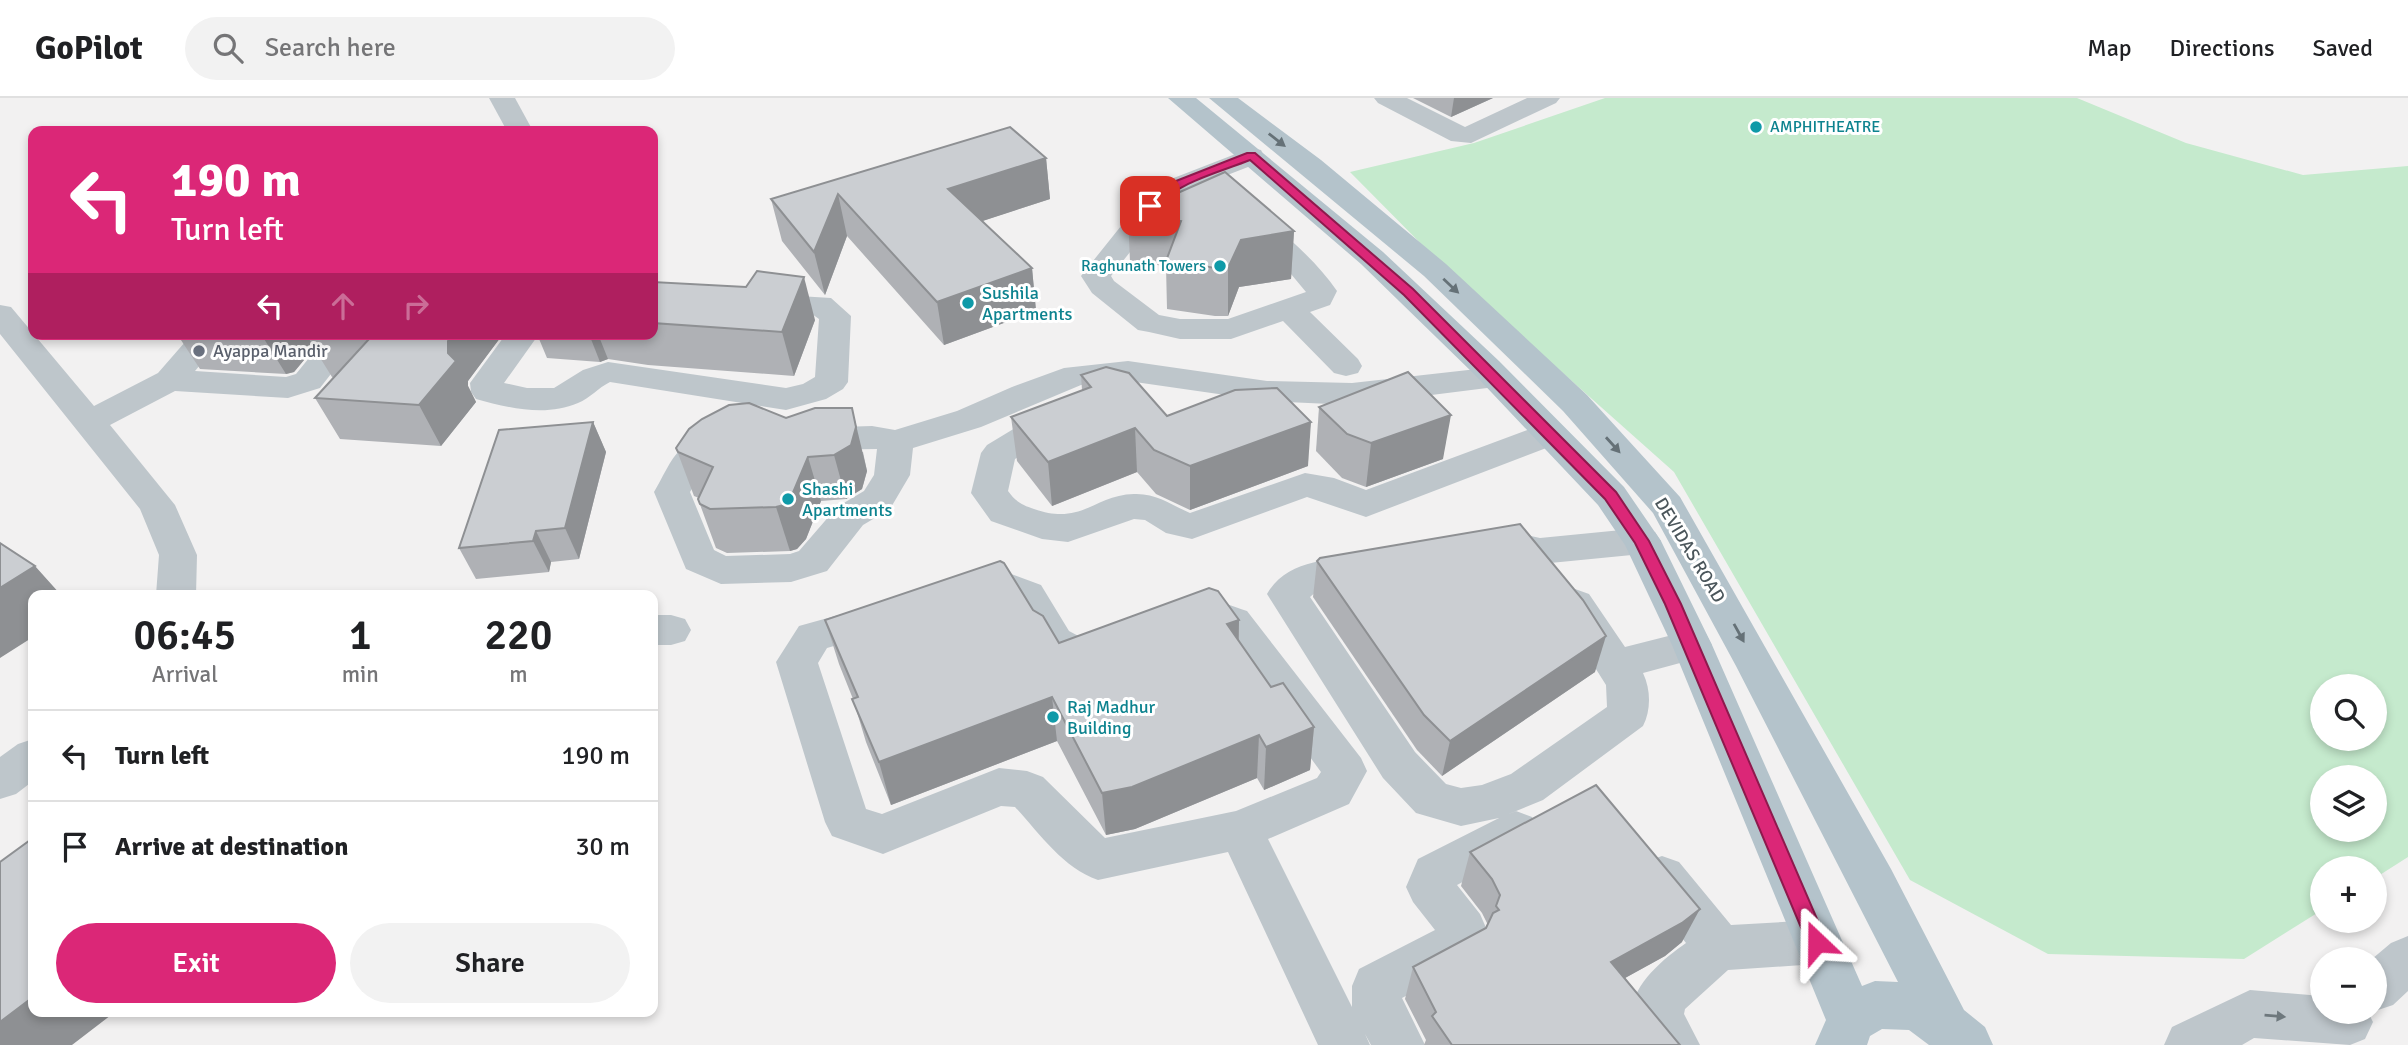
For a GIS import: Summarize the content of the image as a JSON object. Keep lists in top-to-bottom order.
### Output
{
  "streets": {
    "main road": ["DEVIDAS ROAD"]
  },
  "places": [
    "AMPHITHEATRE",
    "Raghunath Towers",
    "Sushila Apartments",
    "Ayappa Mandir",
    "Shashi Apartments",
    "Raj Madhur Building"
  ],
  "page": {
    "header": "GoPilot",
    "search": "Search here",
    "nav": ["Map", "Directions", "Saved"],
    "turn": ["190 m", "Turn left"],
    "eta": [
      "06:45",
      "Arrival",
      "1",
      "min",
      "220",
      "m"
    ],
    "map_buttons": ["+", "−"],
    "list": [
      {
        "name": "Turn left",
        "value": "190 m"
      },
      {
        "name": "Arrive at destination",
        "value": "30 m"
      }
    ],
    "buttons": ["Exit", "Share"]
  }
}
